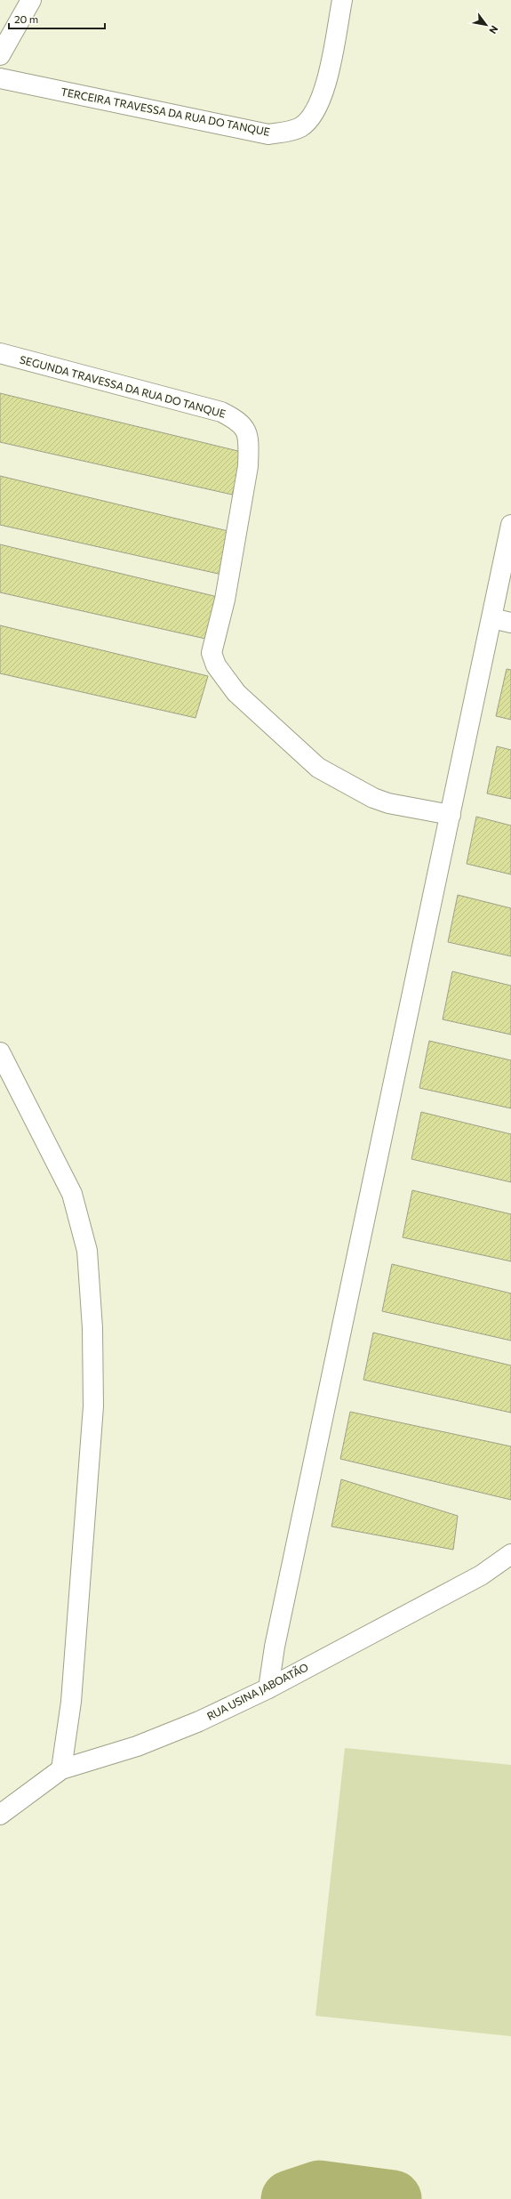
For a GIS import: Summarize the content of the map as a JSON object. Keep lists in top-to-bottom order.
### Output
{
  "streets": {
    "street": ["TERCEIRA TRAVESSA DA RUA DO TANQUE", "SEGUNDA TRAVESSA DA RUA DO TANQUE", "RUA USINA JABOATÃO"]
  },
  "scale_bar": "20 m",
  "north": "bottom right"
}
